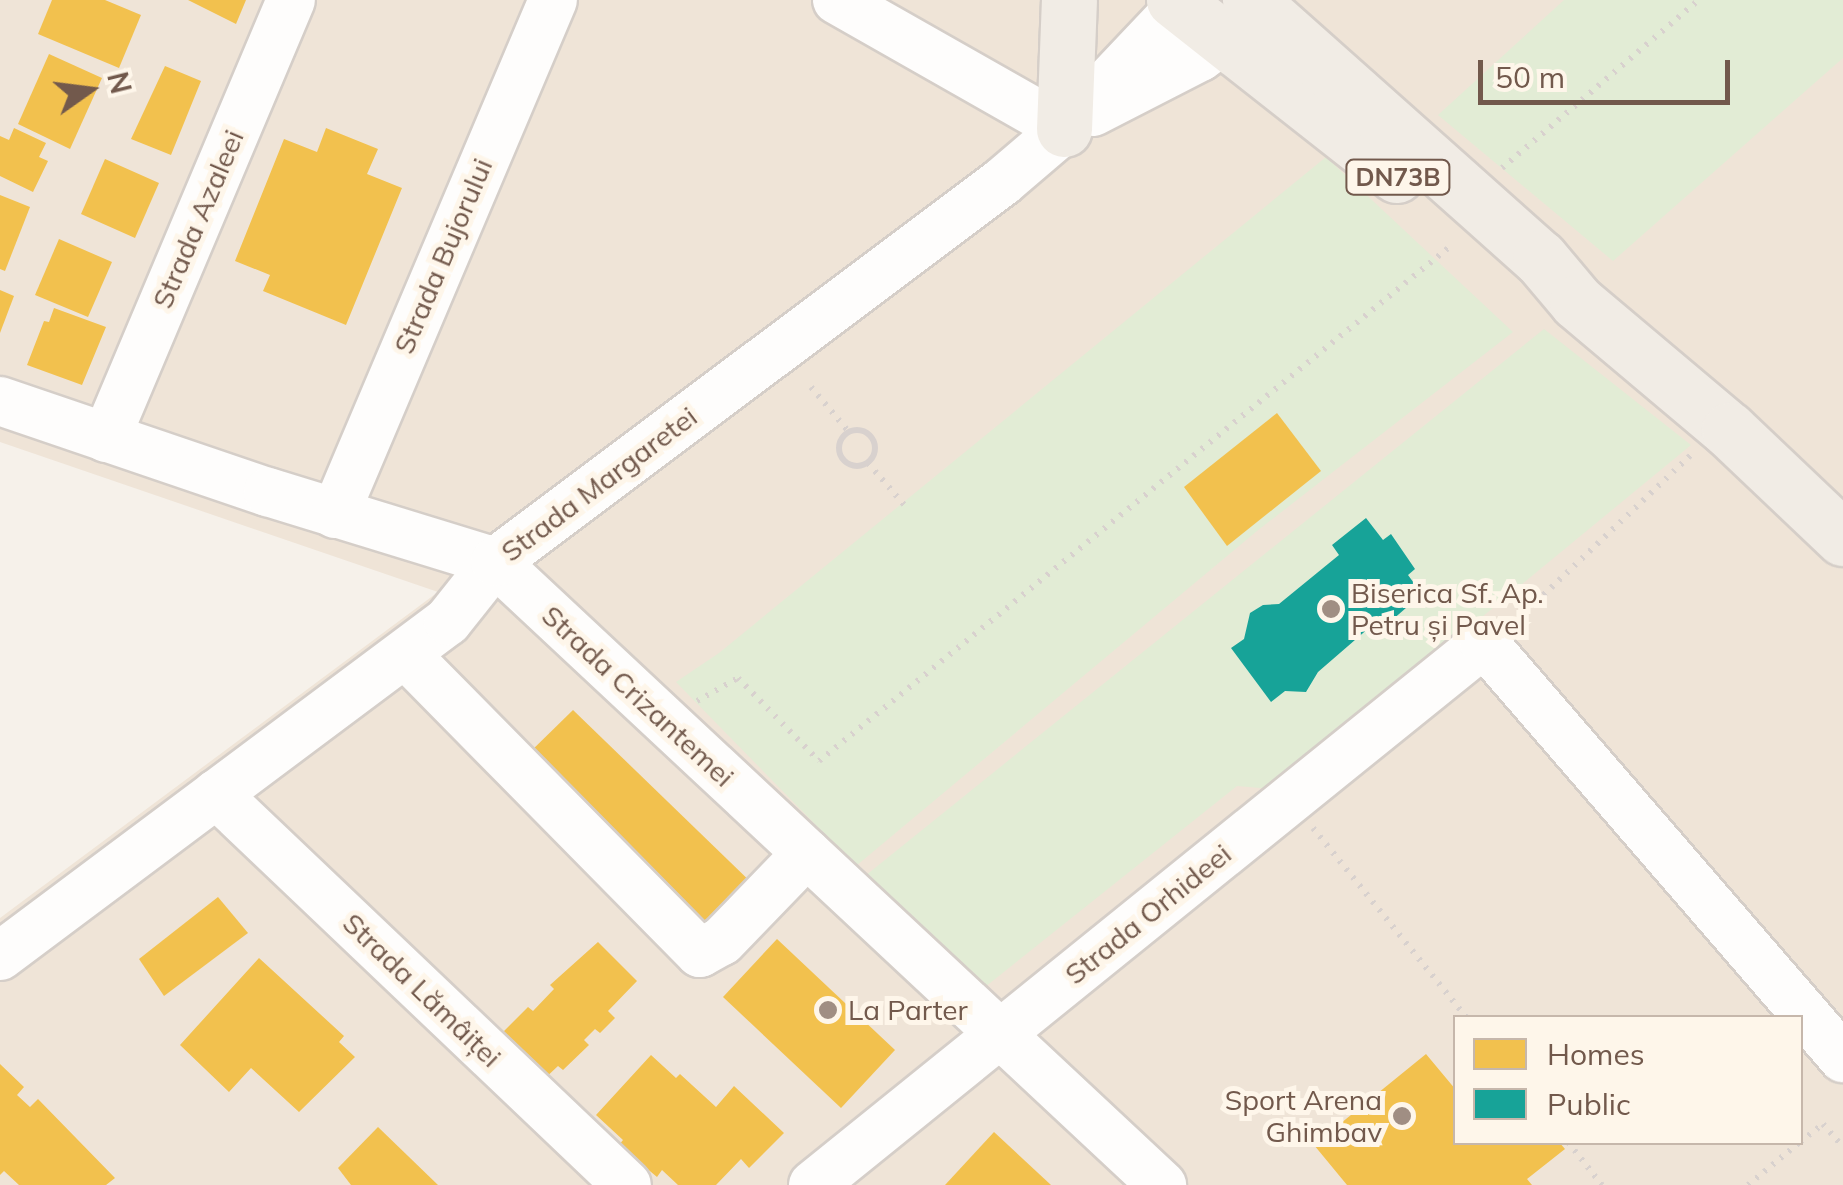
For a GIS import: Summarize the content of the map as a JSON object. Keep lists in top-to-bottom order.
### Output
{
  "streets": {
    "main road": ["DN73B"],
    "street": [
      "Strada Azaleei",
      "Strada Bujorului",
      "Strada Margaretei",
      "Strada Crizantemei",
      "Strada Orhideei",
      "Strada Lămâiței"
    ]
  },
  "crossings": [
    ["DN73B", "Strada Margaretei"],
    ["Strada Azaleei", "Strada Crizantemei"],
    ["Strada Bujorului", "Strada Crizantemei"],
    ["Strada Margaretei", "Strada Crizantemei"],
    ["Strada Margaretei", "Strada Lămâiței"],
    ["Strada Crizantemei", "Strada Orhideei"]
  ],
  "places": ["Biserica Sf. Ap. Petru și Pavel", "La Parter", "Sport Arena Ghimbav"],
  "legend": ["Homes", "Public"],
  "scale_bar": "50 m",
  "north": "right"
}
